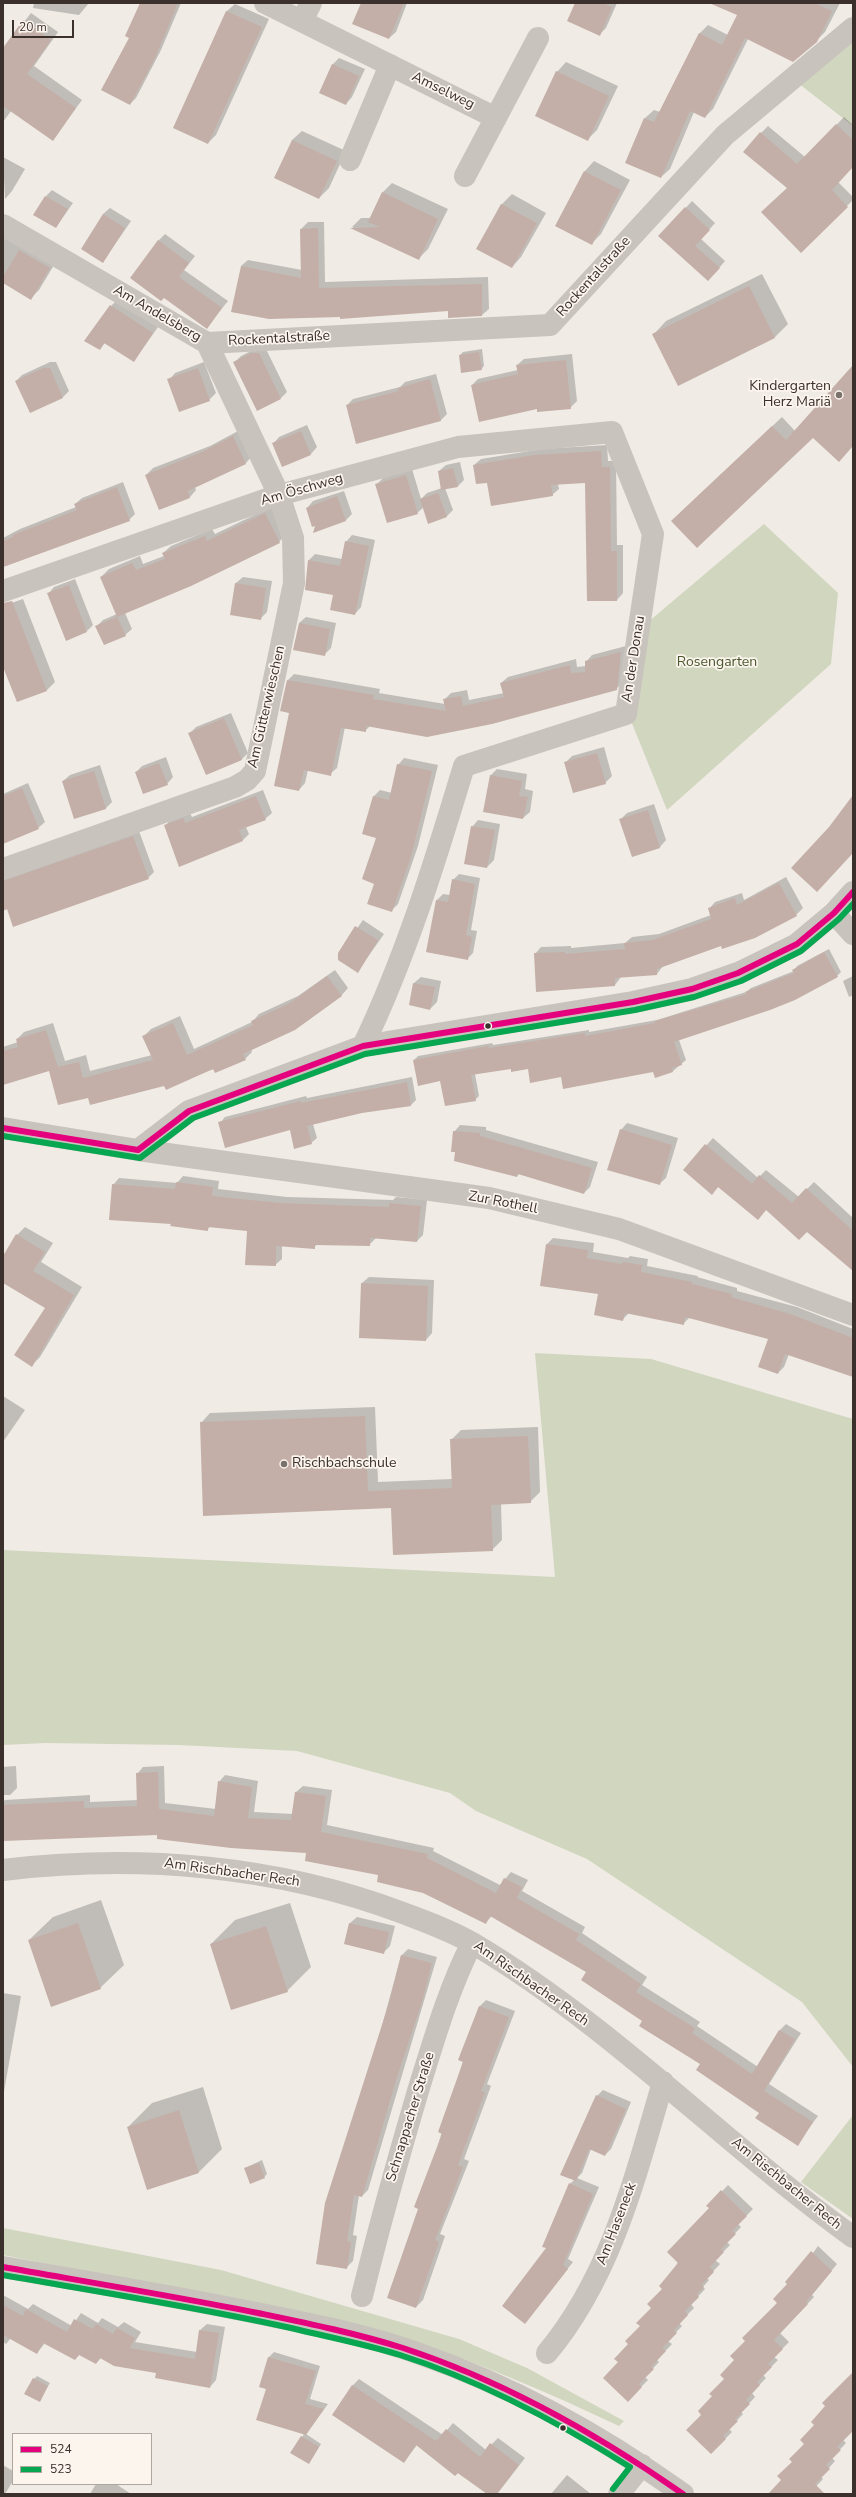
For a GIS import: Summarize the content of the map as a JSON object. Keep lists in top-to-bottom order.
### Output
{
  "streets": {
    "street": [
      "Amselweg",
      "Rockentalstraße",
      "Am Andelsberg",
      "Am Öschweg",
      "An der Donau",
      "Am Gütterwieschen",
      "Zur Rothell",
      "Am Rischbacher Rech",
      "Schnappacher Straße",
      "Am Haseneck"
    ]
  },
  "crossings": [
    ["Rockentalstraße", "Am Andelsberg"],
    ["Am Andelsberg", "Am Öschweg"],
    ["Am Andelsberg", "Am Gütterwieschen"],
    ["Am Öschweg", "An der Donau"],
    ["Am Öschweg", "Am Gütterwieschen"],
    ["Am Rischbacher Rech", "Schnappacher Straße"],
    ["Am Rischbacher Rech", "Am Haseneck"]
  ],
  "parks": ["Rosengarten"],
  "places": ["Kindergarten Herz Mariä", "Rischbachschule"],
  "lines": ["transit line 524", "transit line 523"],
  "legend": ["524", "523"],
  "scale_bar": "20 m"
}
